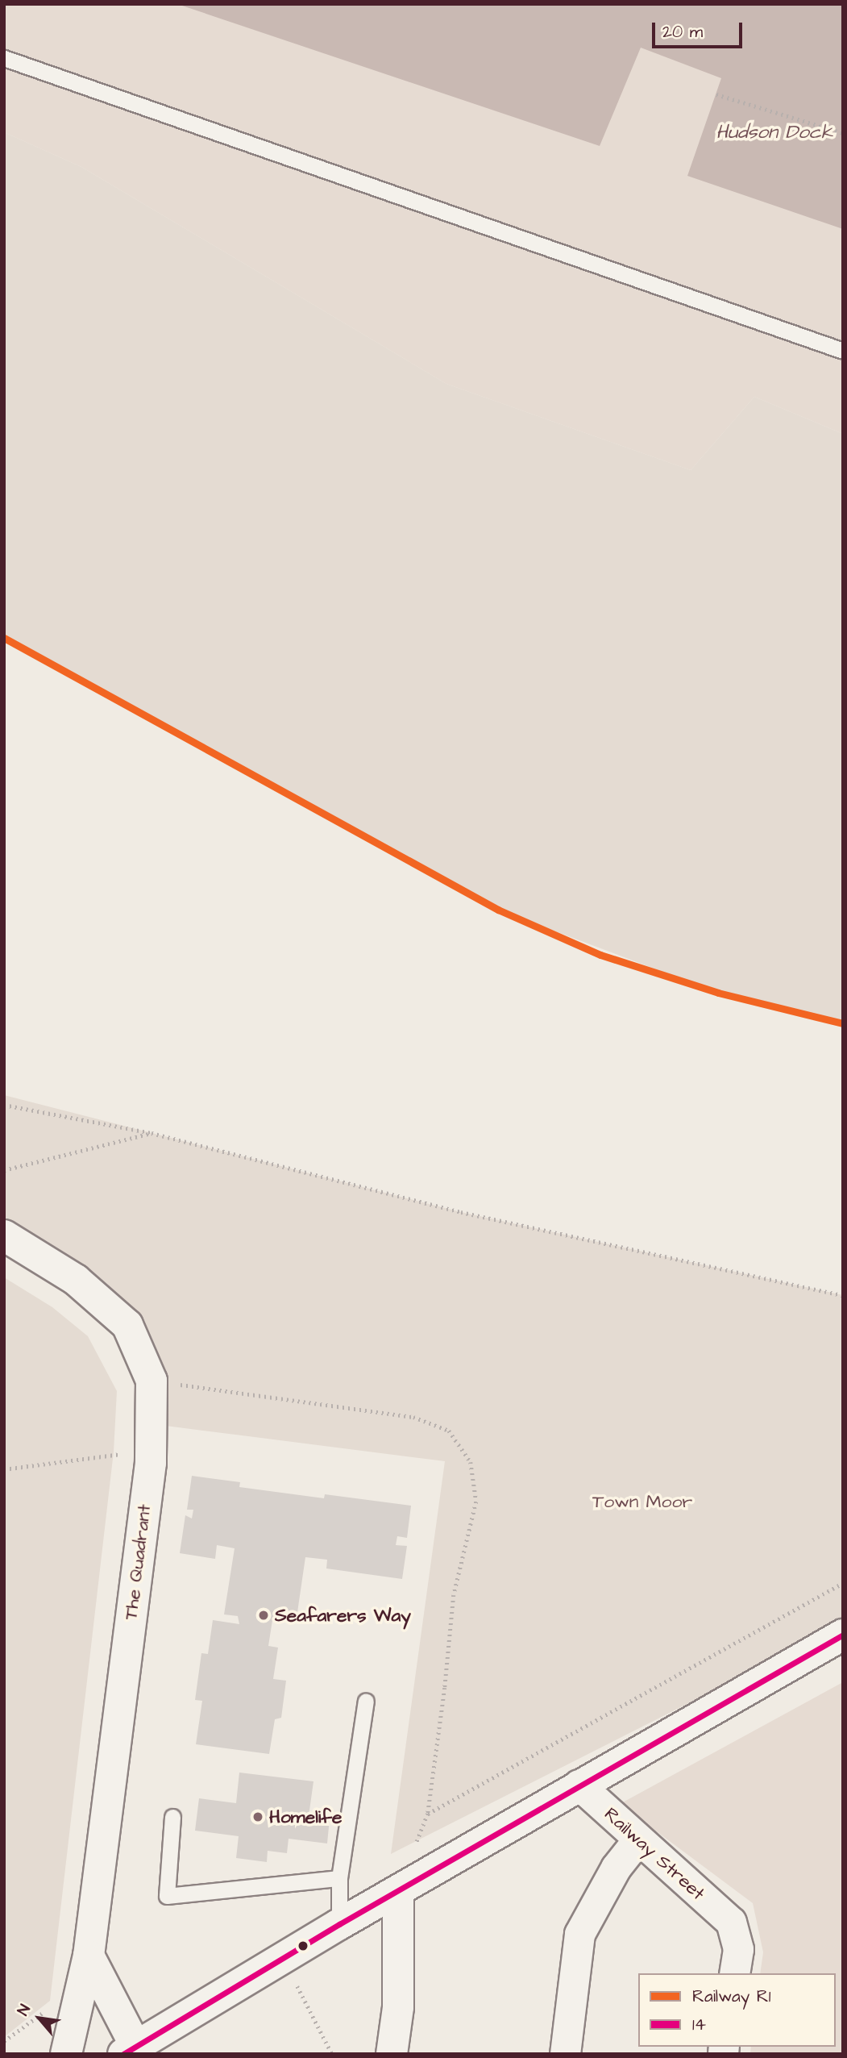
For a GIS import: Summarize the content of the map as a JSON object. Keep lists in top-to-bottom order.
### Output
{
  "streets": {
    "street": ["The Quadrant", "Railway Street"]
  },
  "water": ["Hudson Dock"],
  "parks": ["Town Moor"],
  "places": ["Seafarers Way", "Homelife"],
  "lines": ["rail line R1", "transit line 14"],
  "legend": ["Railway R1", "14"],
  "scale_bar": "20 m",
  "north": "top left"
}
